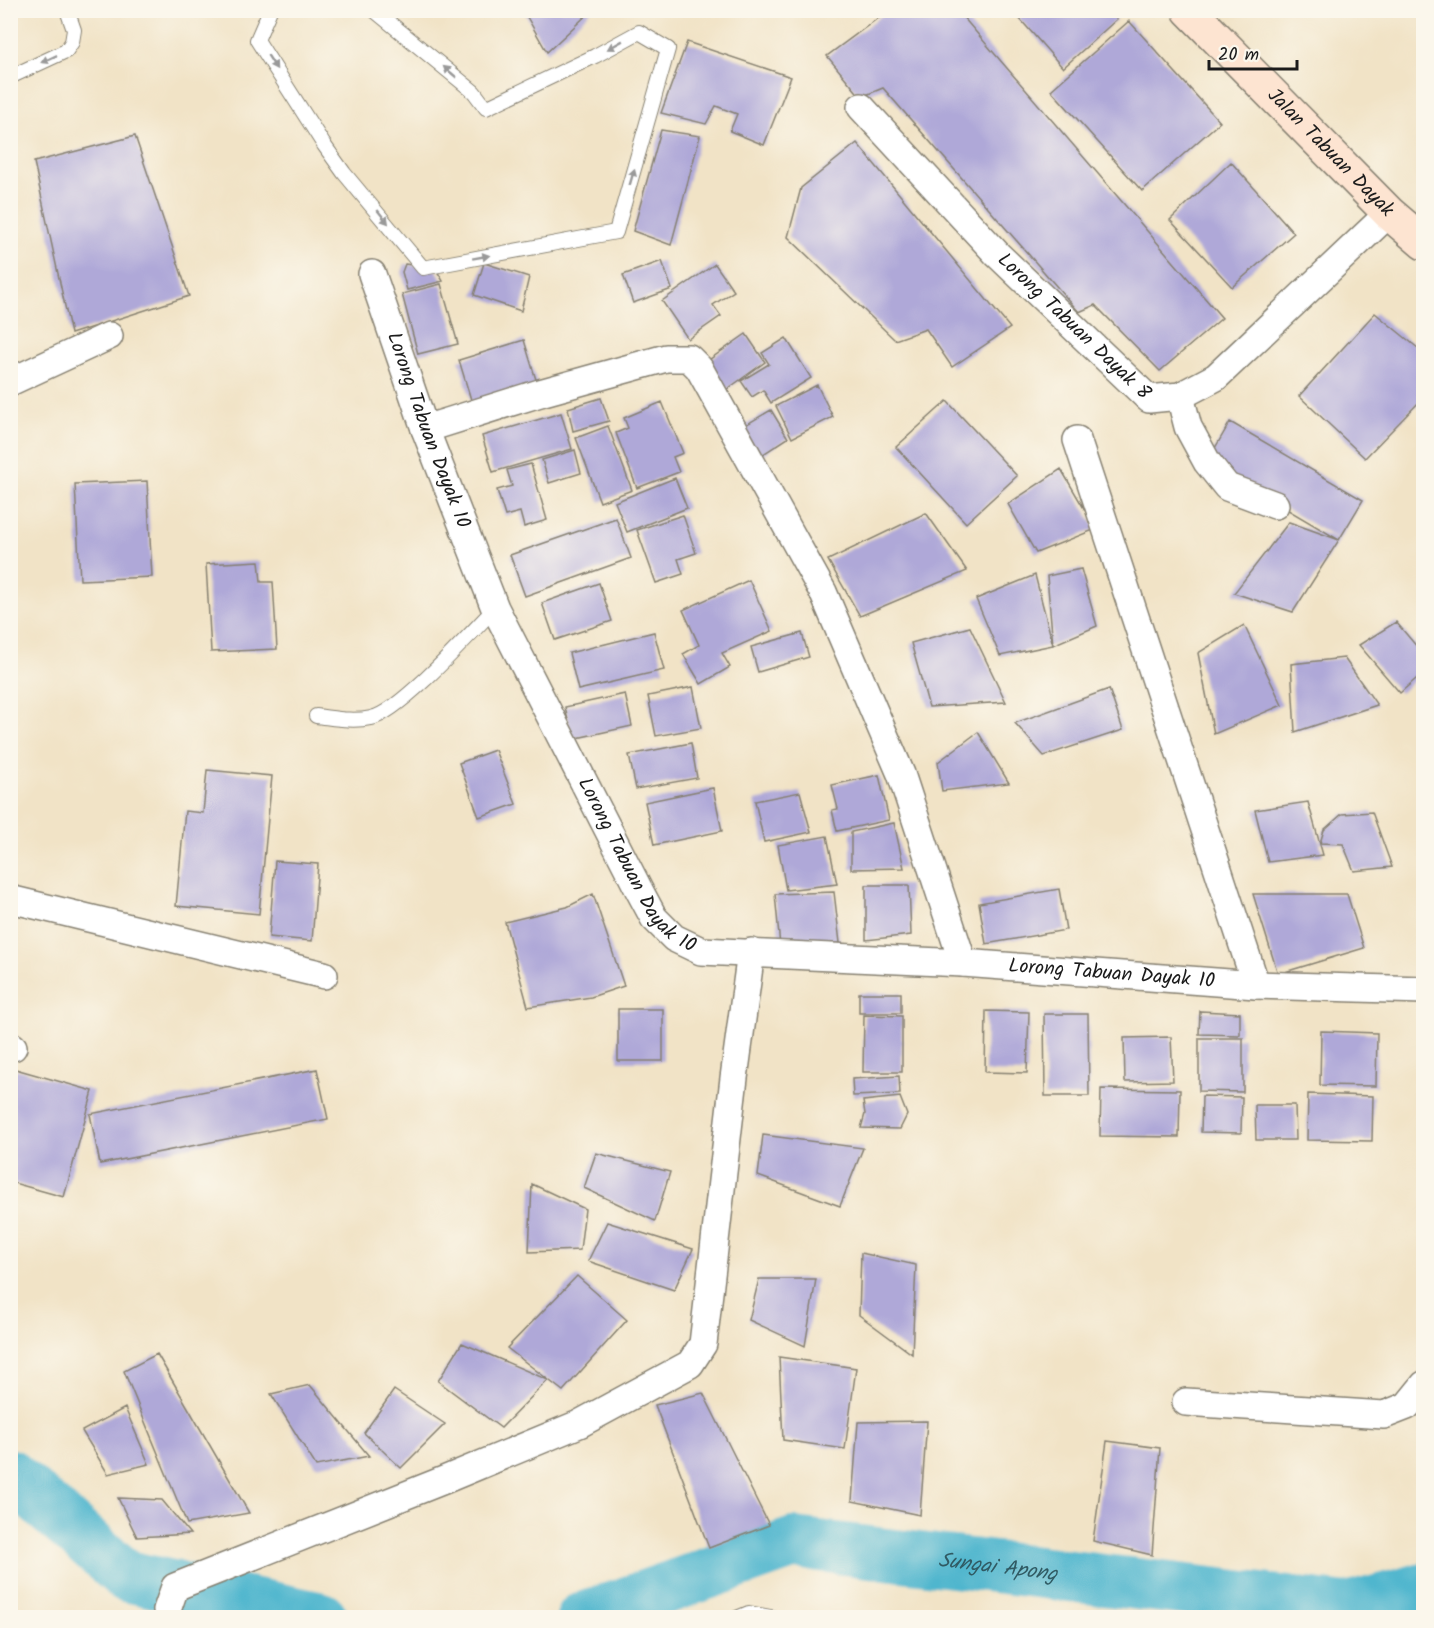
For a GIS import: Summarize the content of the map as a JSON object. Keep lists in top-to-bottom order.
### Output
{
  "streets": {
    "street": ["Jalan Tabuan Dayak", "Lorong Tabuan Dayak 8", "Lorong Tabuan Dayak 10"]
  },
  "crossings": [
    ["Jalan Tabuan Dayak", "Lorong Tabuan Dayak 8"]
  ],
  "water": ["Sungai Apong"],
  "scale_bar": "20 m"
}
